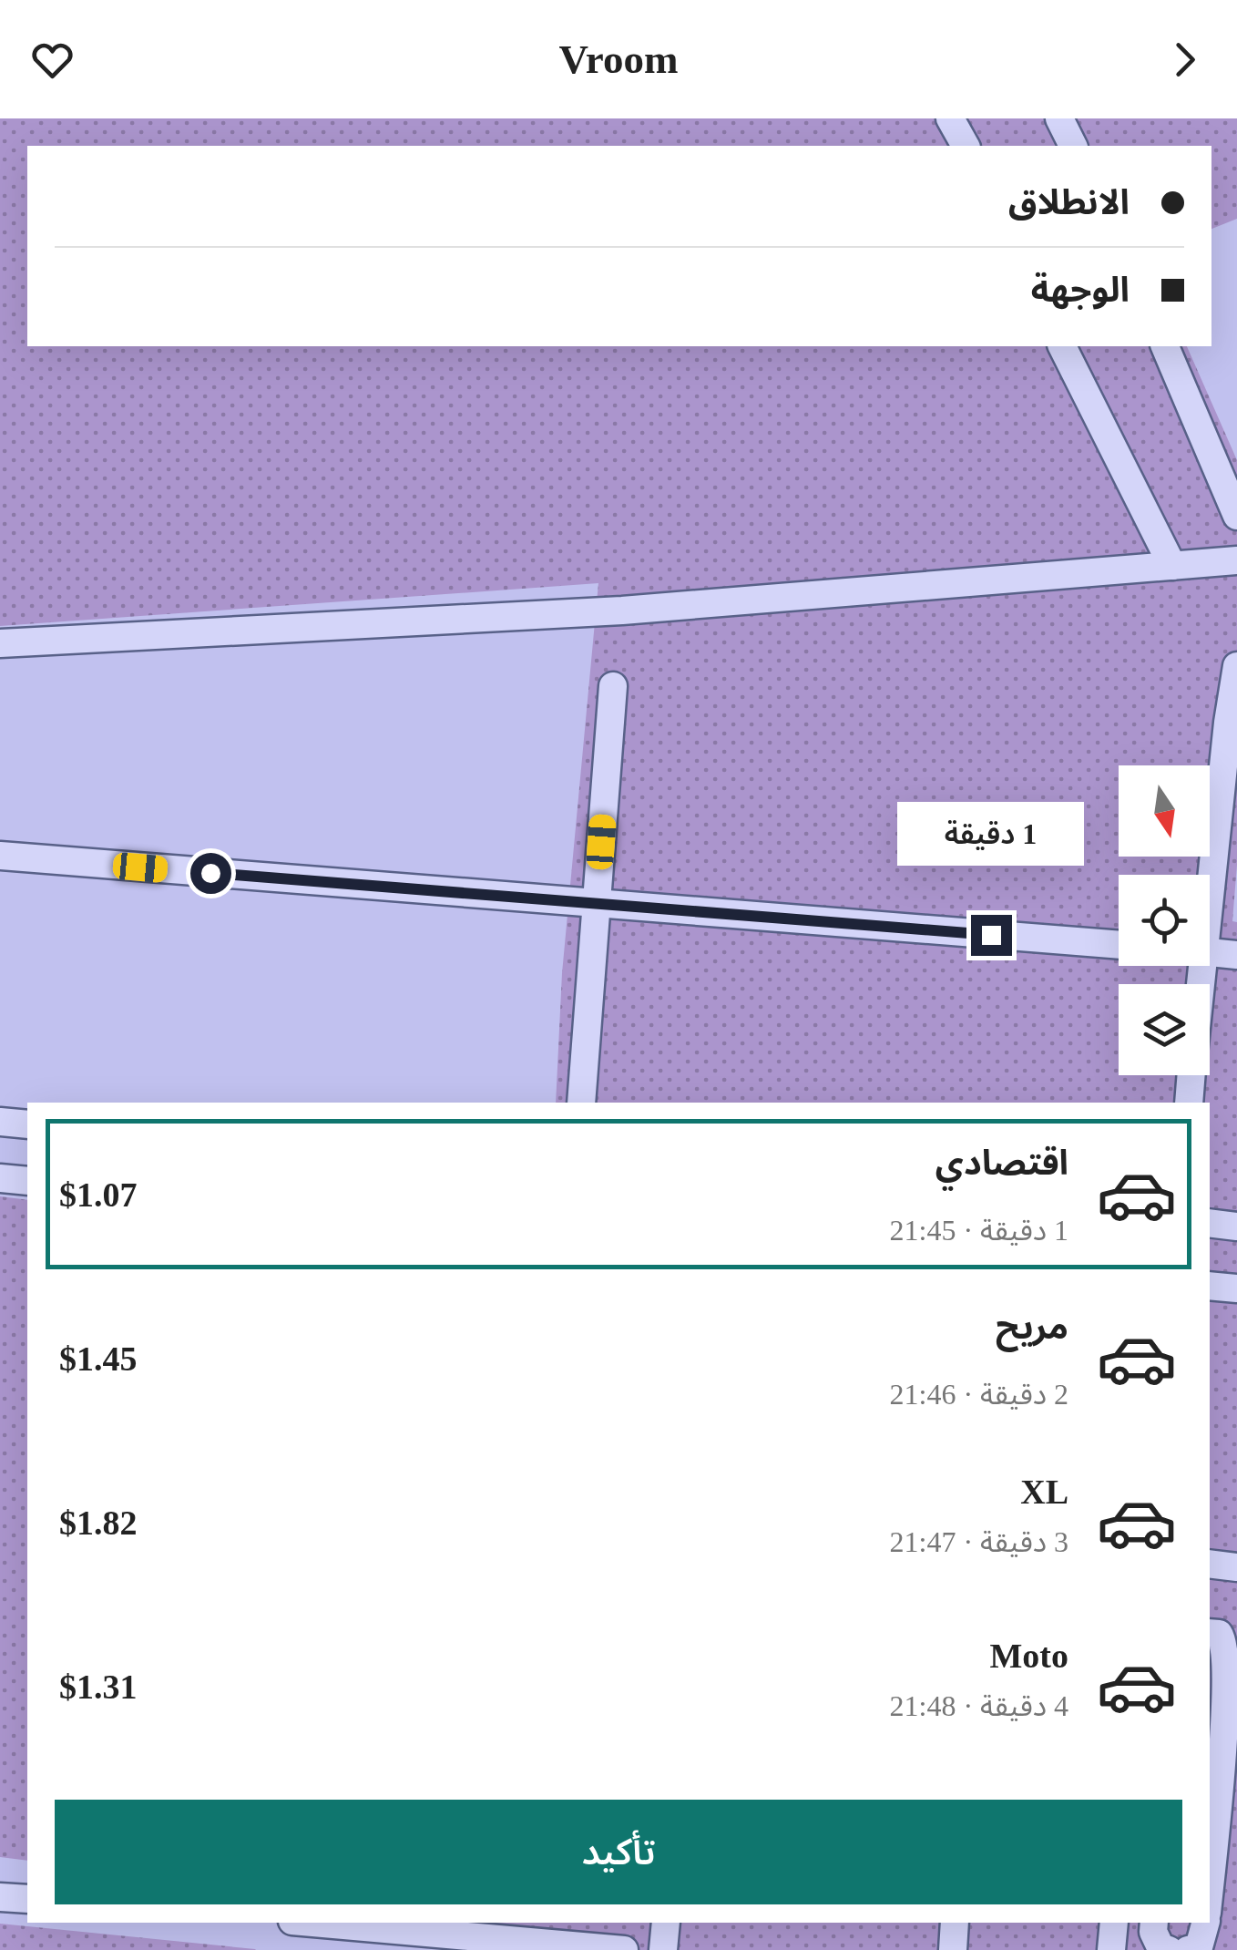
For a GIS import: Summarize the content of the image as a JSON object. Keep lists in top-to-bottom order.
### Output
{
  "north": "bottom",
  "page": {
    "header": "Vroom",
    "banner": ["الانطلاق", "الوجهة"],
    "bubble": "1 دقيقة",
    "list": [
      {
        "name": "اقتصادي",
        "note": "1 دقيقة · 21:45",
        "value": "$1.07"
      },
      {
        "name": "مريح",
        "note": "2 دقيقة · 21:46",
        "value": "$1.45"
      },
      {
        "name": "XL",
        "note": "3 دقيقة · 21:47",
        "value": "$1.82"
      },
      {
        "name": "Moto",
        "note": "4 دقيقة · 21:48",
        "value": "$1.31"
      }
    ],
    "buttons": "تأكيد"
  }
}
